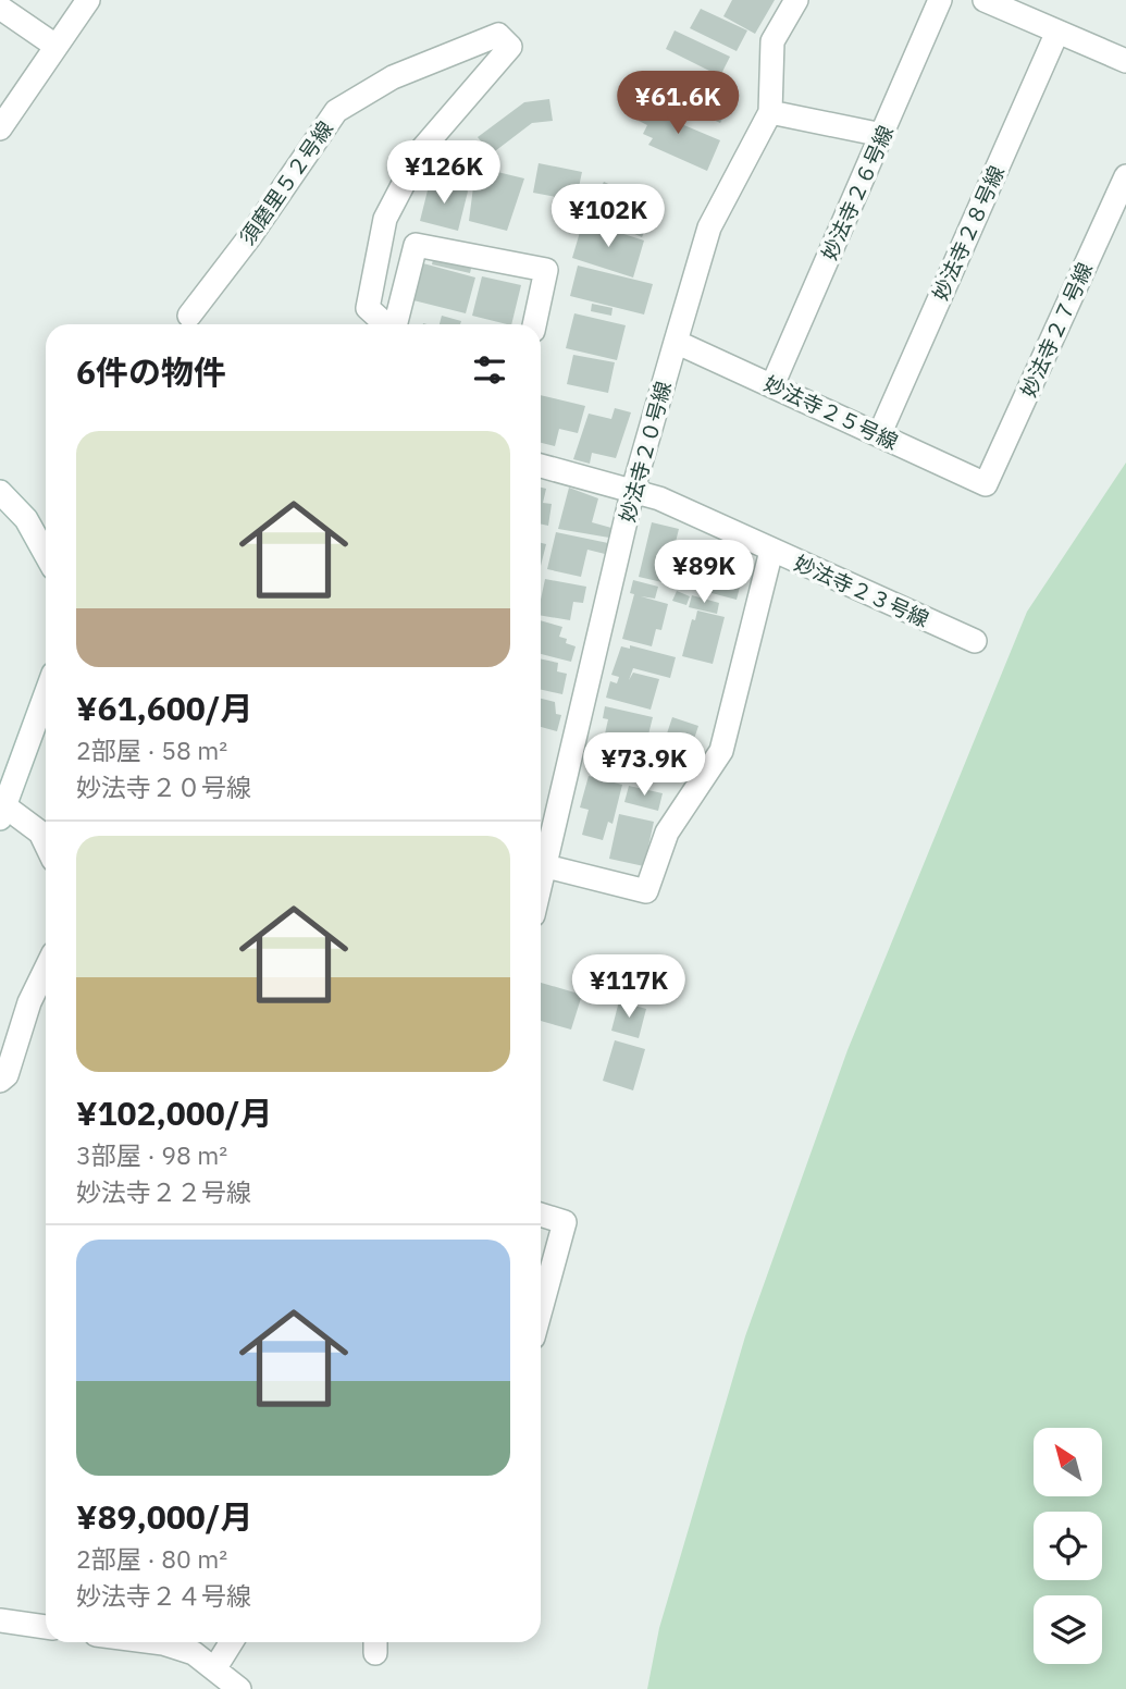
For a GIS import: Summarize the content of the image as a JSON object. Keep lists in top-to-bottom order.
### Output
{
  "streets": {
    "street": [
      "須磨里５２号線",
      "妙法寺２６号線",
      "妙法寺２８号線",
      "妙法寺２７号線",
      "妙法寺２５号線",
      "妙法寺２０号線",
      "妙法寺２３号線"
    ]
  },
  "crossings": [
    ["妙法寺２６号線", "妙法寺２５号線"],
    ["妙法寺２８号線", "妙法寺２５号線"],
    ["妙法寺２７号線", "妙法寺２５号線"],
    ["妙法寺２５号線", "妙法寺２０号線"],
    ["妙法寺２０号線", "妙法寺２３号線"]
  ],
  "north": "top left",
  "page": {
    "price": [
      "¥61.6K",
      "¥126K",
      "¥102K",
      "¥89K",
      "¥73.9K",
      "¥117K"
    ],
    "heading": "6件の物件",
    "list": [
      {
        "name": "¥61,600/月",
        "note": "2部屋 · 58 m² · 妙法寺２０号線"
      },
      {
        "name": "¥102,000/月",
        "note": "3部屋 · 98 m² · 妙法寺２２号線"
      },
      {
        "name": "¥89,000/月",
        "note": "2部屋 · 80 m² · 妙法寺２４号線"
      }
    ]
  }
}
